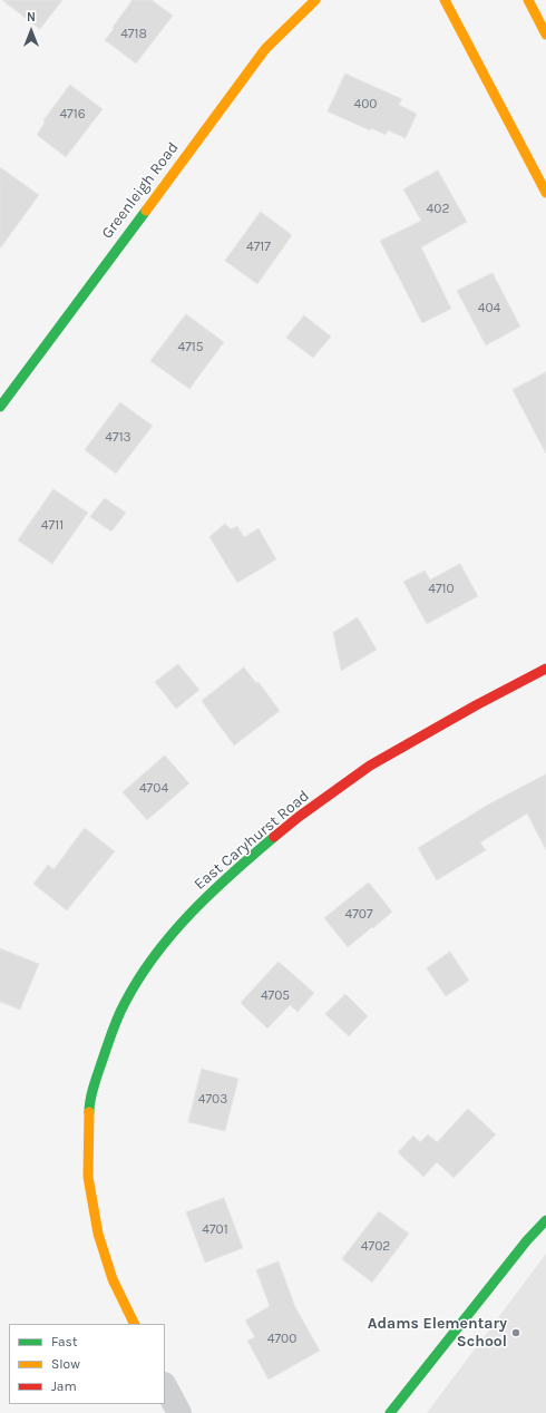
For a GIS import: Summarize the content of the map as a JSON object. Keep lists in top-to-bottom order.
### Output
{
  "streets": {
    "street": ["Greenleigh Road", "East Caryhurst Road"]
  },
  "places": ["Adams Elementary School"],
  "house_numbers": [
    "4718",
    "400",
    "4716",
    "402",
    "4717",
    "404",
    "4715",
    "4713",
    "4711",
    "4710",
    "4704",
    "4707",
    "4705",
    "4703",
    "4701",
    "4702",
    "4700"
  ],
  "legend": ["Fast", "Slow", "Jam"],
  "north": "top"
}
